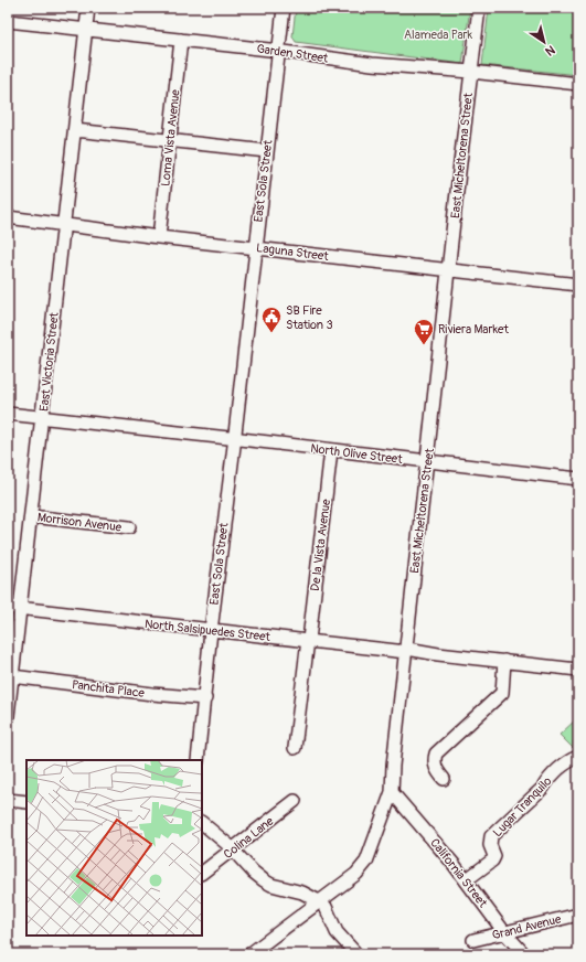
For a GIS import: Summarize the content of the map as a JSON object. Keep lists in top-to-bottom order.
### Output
{
  "streets": {
    "street": [
      "Garden Street",
      "Loma Vista Avenue",
      "East Micheltorena Street",
      "East Sola Street",
      "Laguna Street",
      "East Victoria Street",
      "North Olive Street",
      "Morrison Avenue",
      "De la Vista Avenue",
      "North Salsipuedes Street",
      "Panchita Place",
      "Lugar Tranquilo",
      "Colina Lane",
      "California Street",
      "Grand Avenue"
    ]
  },
  "crossings": [
    ["Garden Street", "Loma Vista Avenue"],
    ["Garden Street", "East Micheltorena Street"],
    ["Garden Street", "East Sola Street"],
    ["Garden Street", "East Victoria Street"],
    ["Loma Vista Avenue", "Laguna Street"],
    ["East Micheltorena Street", "Laguna Street"],
    ["East Micheltorena Street", "North Olive Street"],
    ["East Micheltorena Street", "North Salsipuedes Street"],
    ["East Micheltorena Street", "California Street"],
    ["East Sola Street", "Laguna Street"],
    ["East Sola Street", "North Olive Street"],
    ["East Sola Street", "North Salsipuedes Street"],
    ["East Sola Street", "Panchita Place"],
    ["Laguna Street", "East Victoria Street"],
    ["East Victoria Street", "North Olive Street"],
    ["East Victoria Street", "Morrison Avenue"],
    ["East Victoria Street", "North Salsipuedes Street"],
    ["East Victoria Street", "Panchita Place"],
    ["North Olive Street", "De la Vista Avenue"],
    ["De la Vista Avenue", "North Salsipuedes Street"],
    ["Lugar Tranquilo", "California Street"],
    ["California Street", "Grand Avenue"]
  ],
  "parks": ["Alameda Park"],
  "places": {
    "public building": ["SB Fire Station 3"],
    "supermarket": ["Riviera Market"]
  },
  "north": "bottom right"
}
